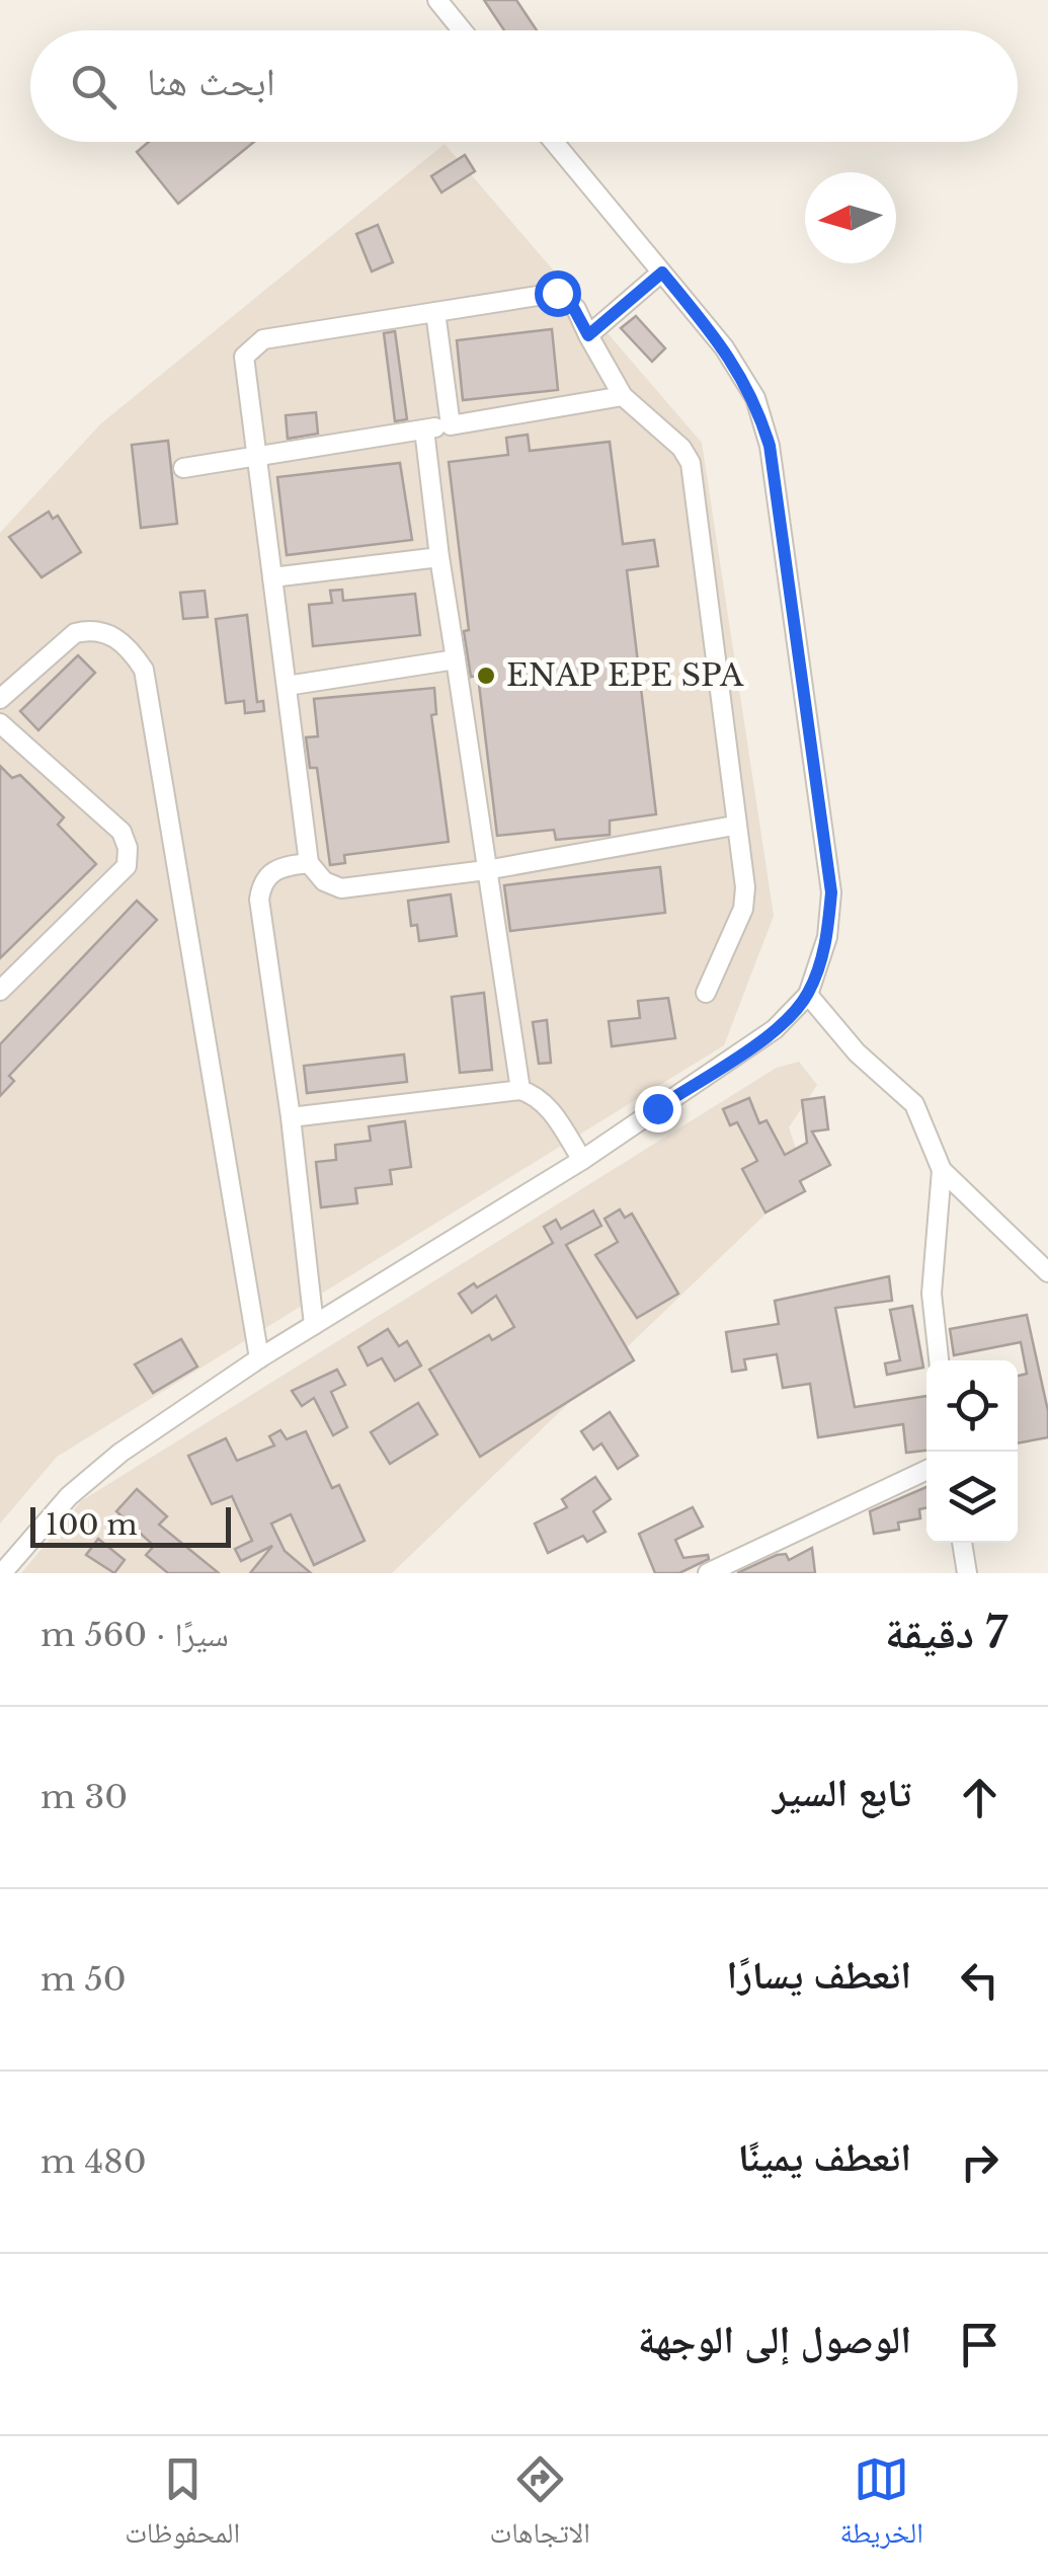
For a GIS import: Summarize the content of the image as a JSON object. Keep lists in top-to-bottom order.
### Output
{
  "places": ["ENAP EPE SPA"],
  "scale_bar": "100 m",
  "north": "left",
  "page": {
    "search": "ابحث هنا",
    "scale": "100 m",
    "heading": ["7 دقيقة", "سيرًا · 560 m"],
    "list": [
      ["تابع السير", "30 m"],
      ["انعطف يسارًا", "50 m"],
      ["انعطف يمينًا", "480 m"],
      "الوصول إلى الوجهة"
    ],
    "nav": ["الخريطة", "الاتجاهات", "المحفوظات"]
  }
}
